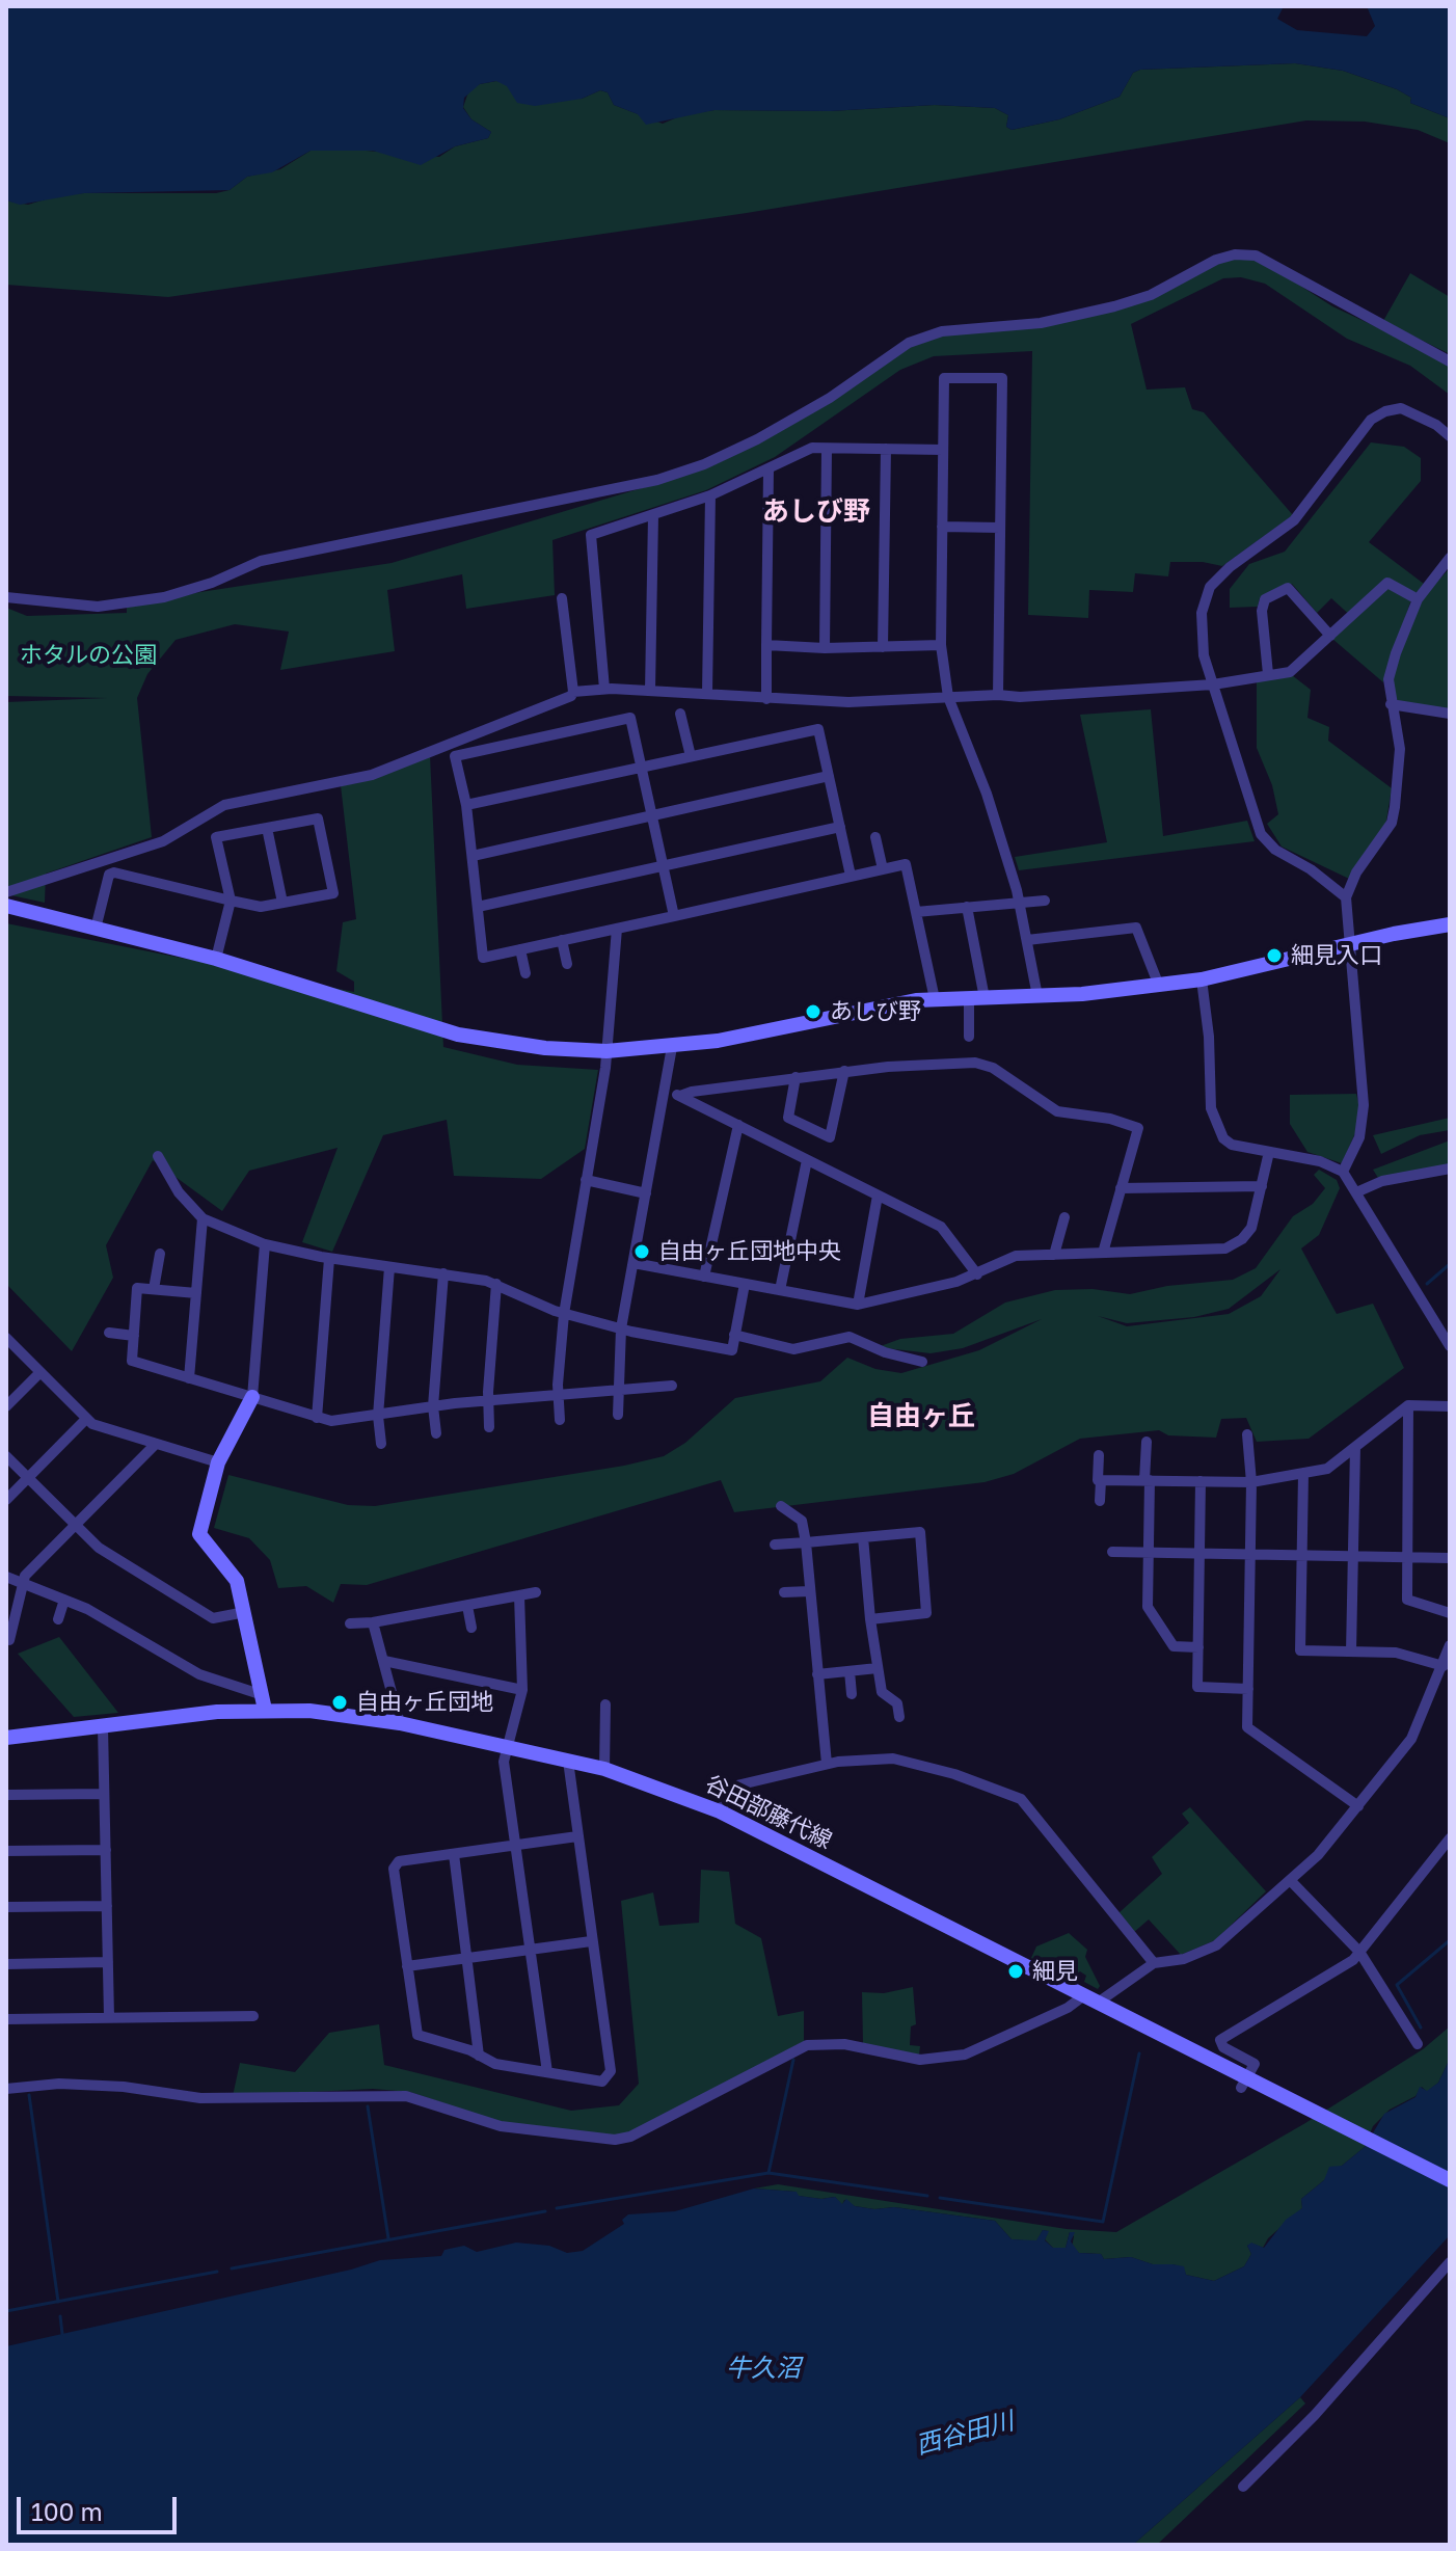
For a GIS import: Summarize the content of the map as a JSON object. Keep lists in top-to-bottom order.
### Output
{
  "streets": {
    "street": ["谷田部藤代線"]
  },
  "districts": ["あしび野", "自由ヶ丘"],
  "water": ["牛久沼", "西谷田川"],
  "parks": ["ホタルの公園"],
  "places": [
    "細見入口",
    "あしび野",
    "自由ヶ丘団地中央",
    "自由ヶ丘団地",
    "細見"
  ],
  "scale_bar": "100 m"
}
